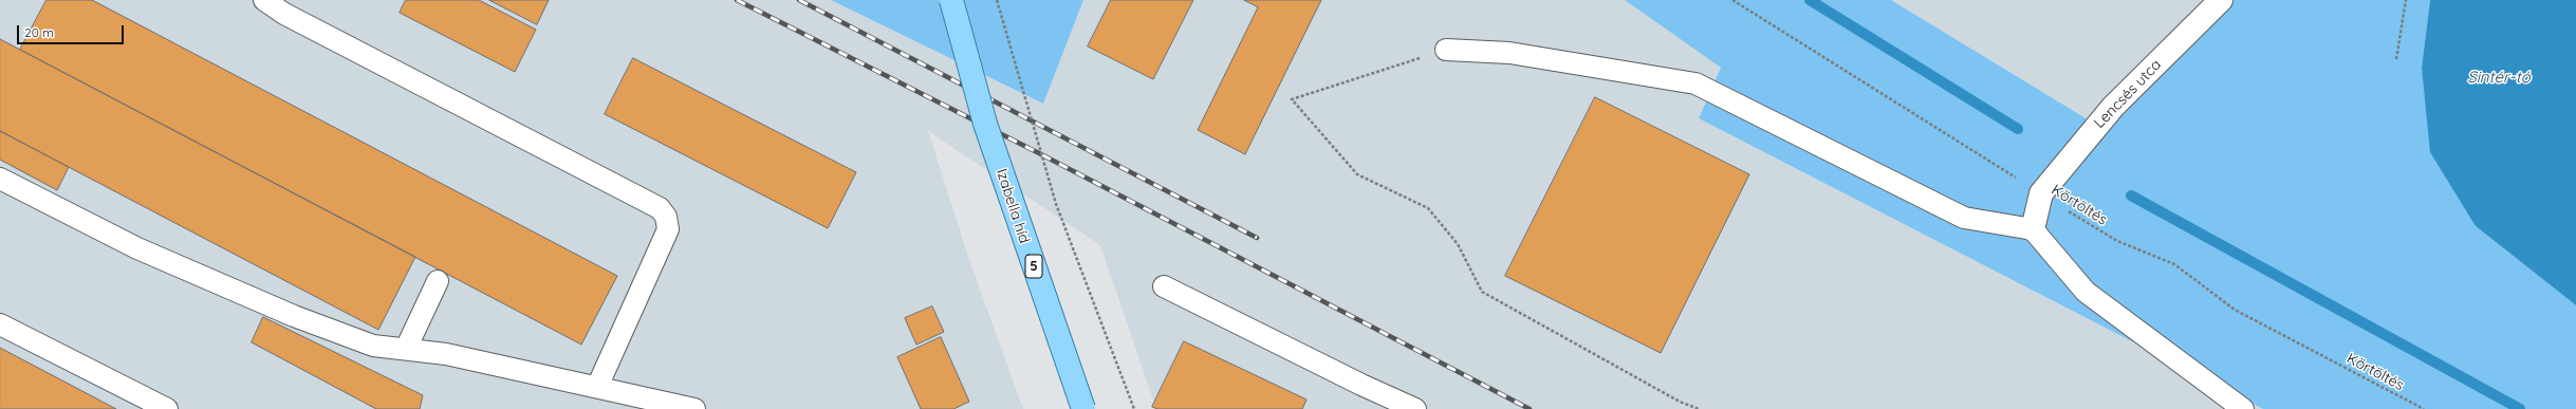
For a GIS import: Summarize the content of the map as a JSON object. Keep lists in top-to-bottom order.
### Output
{
  "streets": {
    "main road": ["Izabella híd", "5"],
    "street": ["Lencsés utca"],
    "path": ["Körtöltés"]
  },
  "crossings": [
    ["Lencsés utca", "Körtöltés"]
  ],
  "water": ["Sintér-tó"],
  "scale_bar": "20 m"
}
